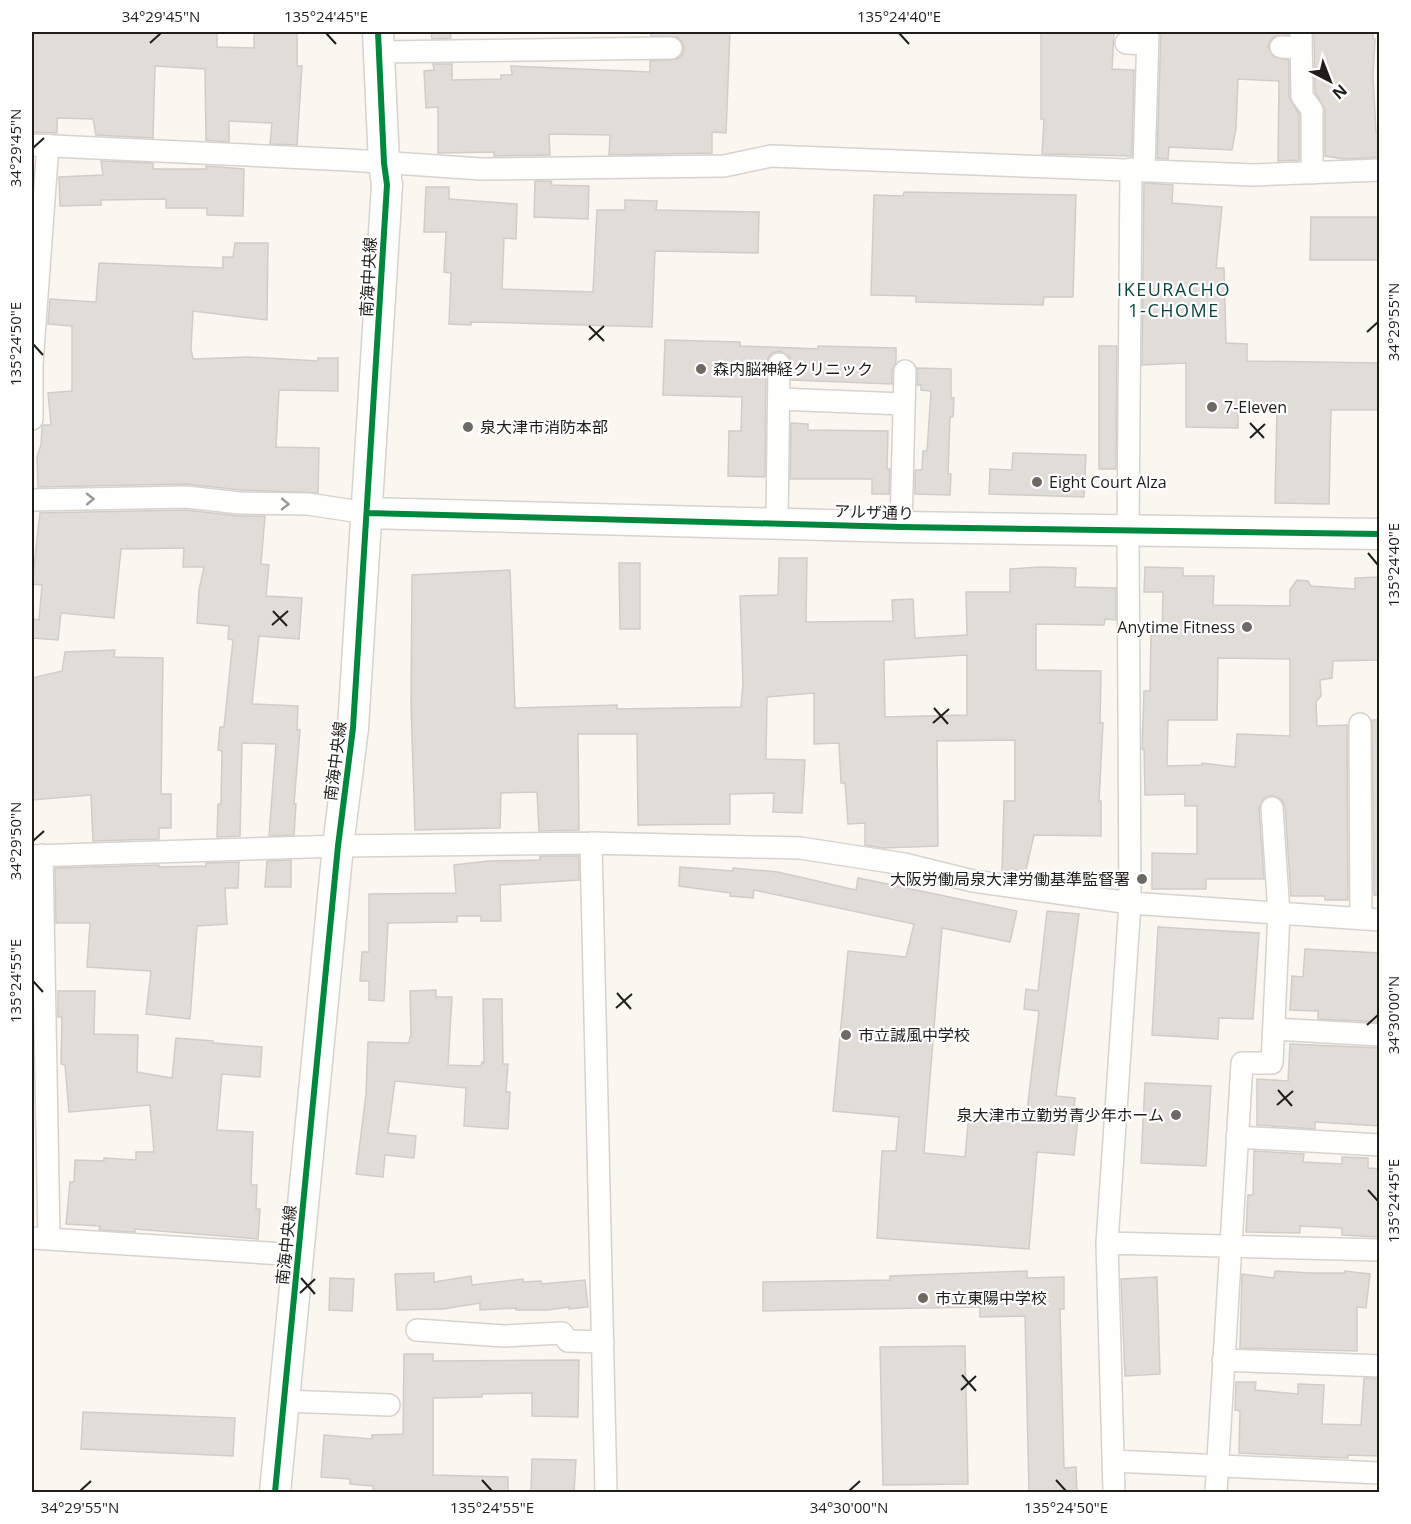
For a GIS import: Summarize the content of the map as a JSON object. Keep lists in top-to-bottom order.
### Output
{
  "streets": {
    "street": ["南海中央線", "アルザ通り"]
  },
  "crossings": [
    ["南海中央線", "アルザ通り"]
  ],
  "districts": ["IKEURACHO 1-CHOME"],
  "places": [
    "森内脳神経クリニック",
    "7-Eleven",
    "泉大津市消防本部",
    "Eight Court Alza",
    "Anytime Fitness",
    "大阪労働局泉大津労働基準監督署",
    "市立誠風中学校",
    "泉大津市立勤労青少年ホーム",
    "市立東陽中学校"
  ],
  "north": "bottom right",
  "coordinates": [
    "34°29'45\"N",
    "135°24'45\"E",
    "135°24'40\"E",
    "34°29'55\"N",
    "135°24'50\"E",
    "34°29'50\"N",
    "135°24'55\"E",
    "34°30'00\"N"
  ]
}
